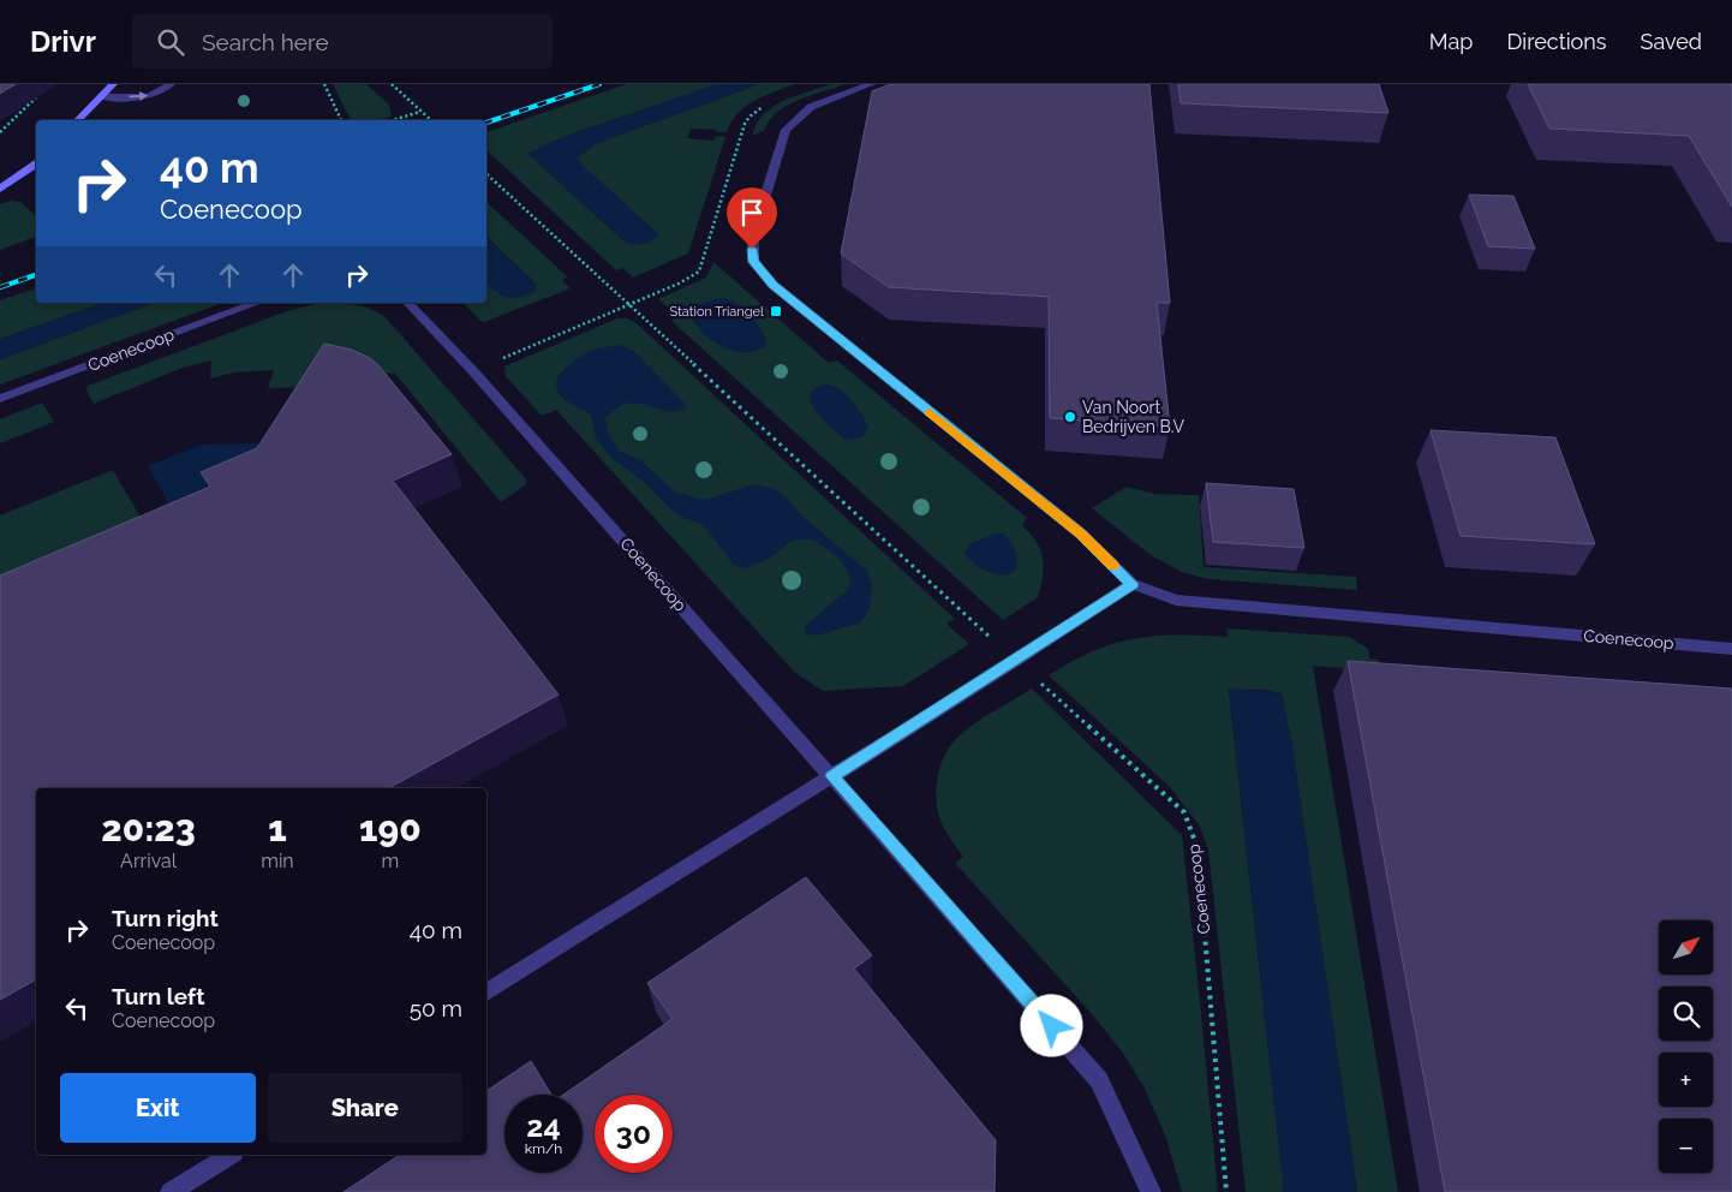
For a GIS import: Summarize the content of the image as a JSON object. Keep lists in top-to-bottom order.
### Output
{
  "streets": {
    "street": ["Coenecoop"]
  },
  "places": {
    "transit": ["Station Triangel"],
    "other": ["Van Noort Bedrijven B.V"]
  },
  "north": "top right",
  "page": {
    "header": "Drivr",
    "search": "Search here",
    "nav": ["Map", "Directions", "Saved"],
    "turn": ["40 m", "Coenecoop"],
    "eta": [
      "20:23",
      "Arrival",
      "1",
      "min",
      "190",
      "m"
    ],
    "list": [
      {
        "name": "Turn right",
        "note": "Coenecoop",
        "value": "40 m"
      },
      {
        "name": "Turn left",
        "note": "Coenecoop",
        "value": "50 m"
      }
    ],
    "map_buttons": ["+", "−"],
    "buttons": ["Exit", "Share"],
    "speed": "24 km/h",
    "limit": "30"
  }
}
